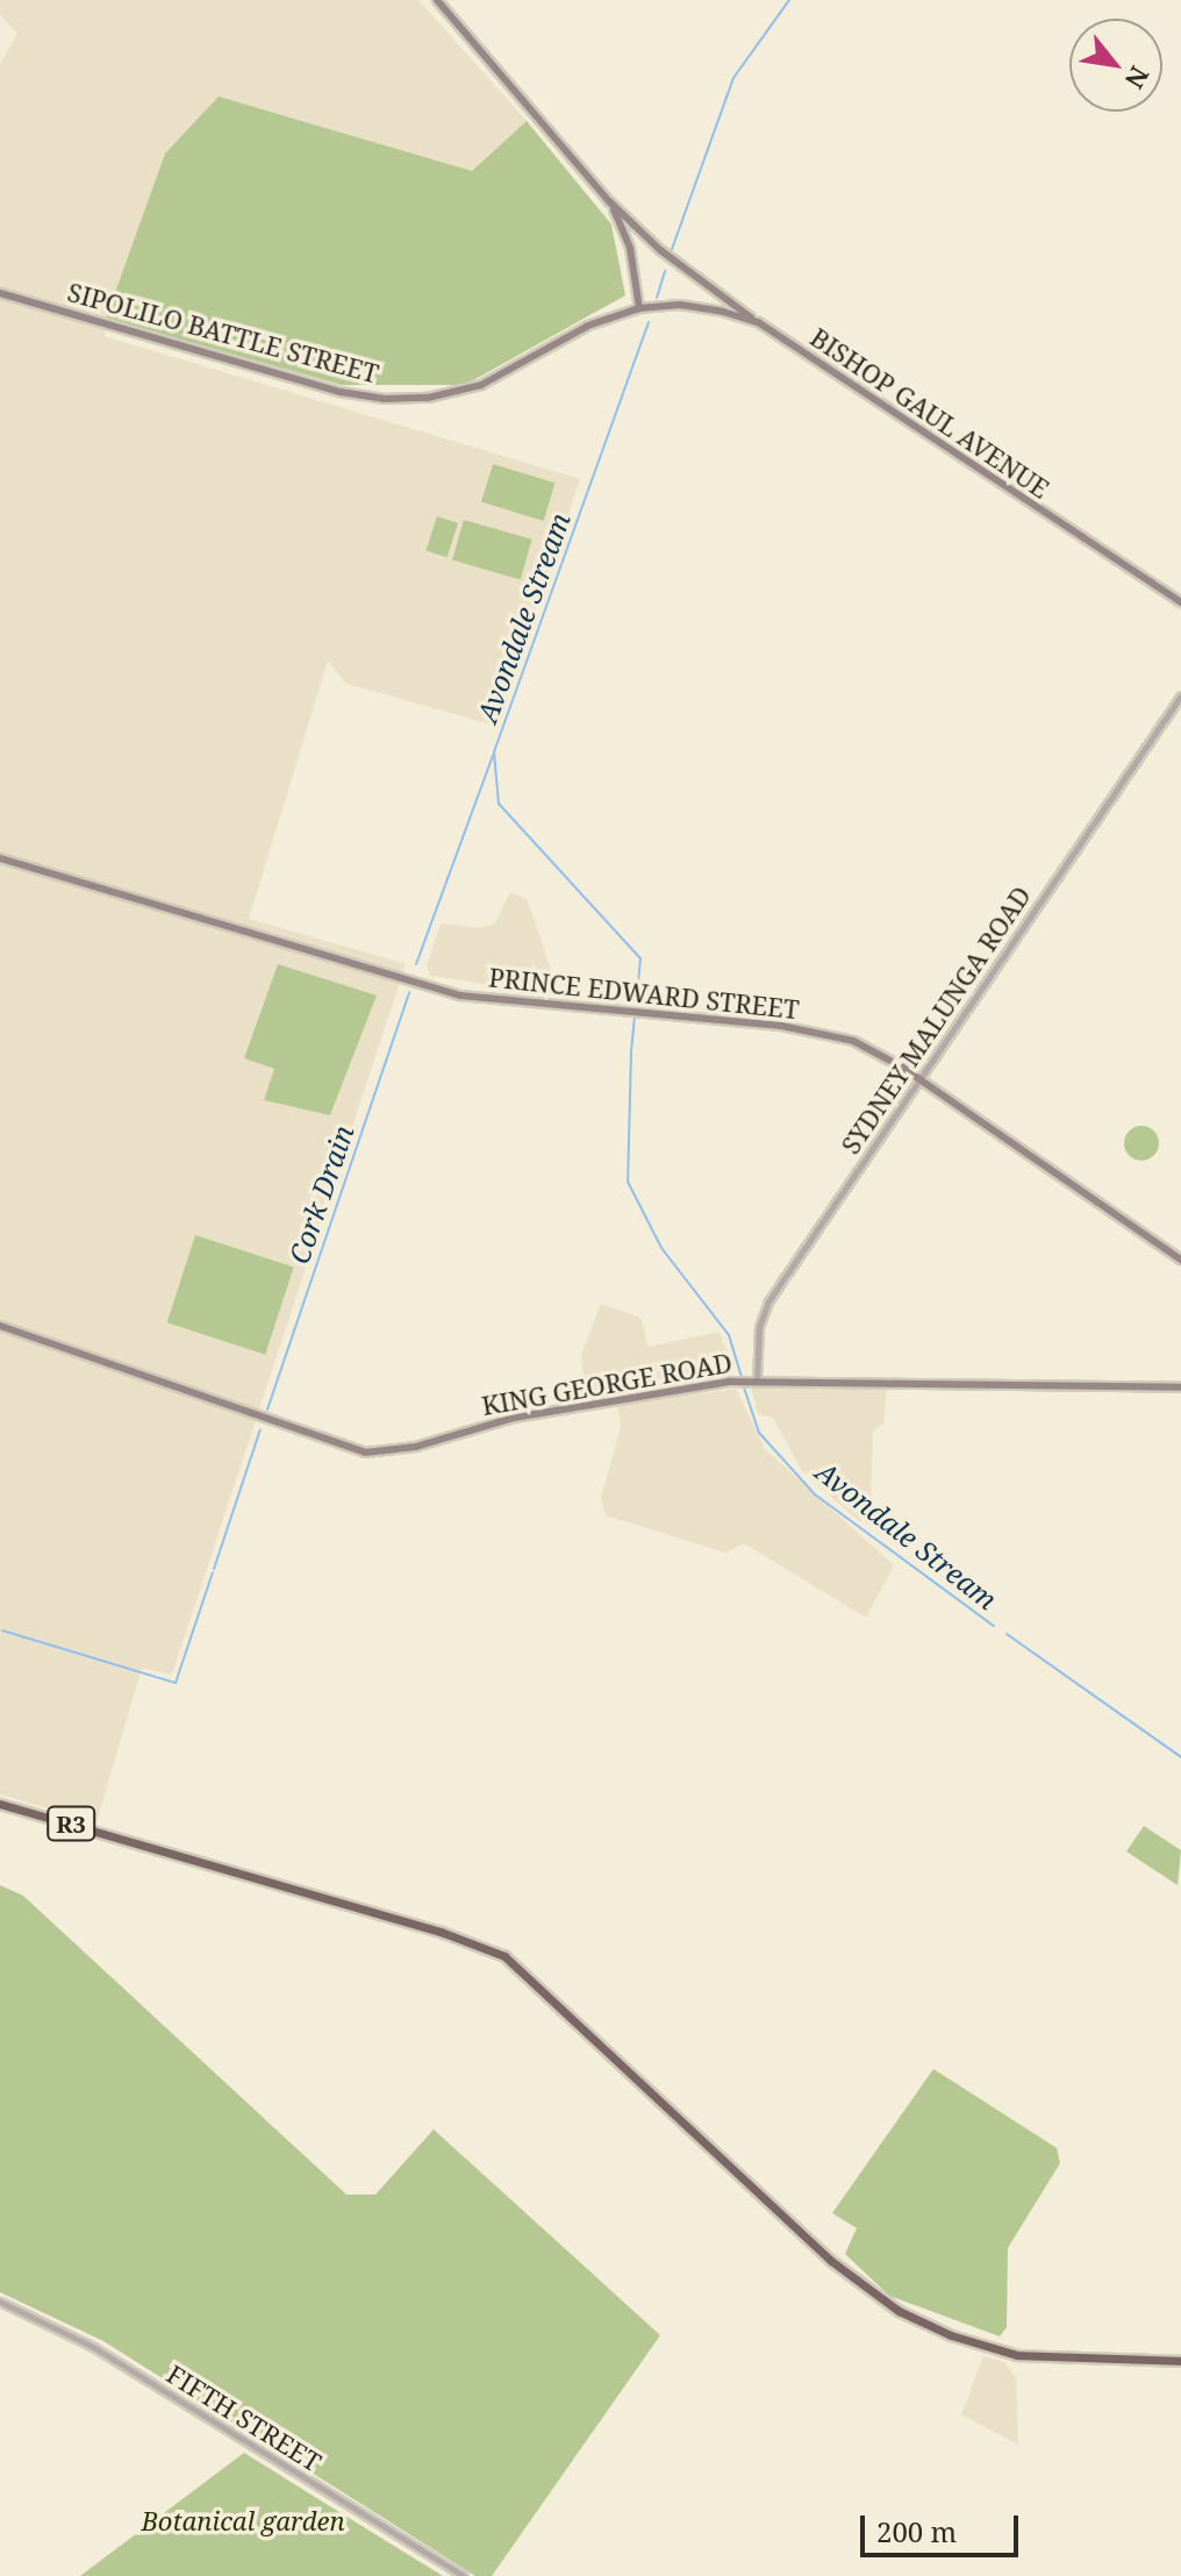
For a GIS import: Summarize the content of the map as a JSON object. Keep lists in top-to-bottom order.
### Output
{
  "streets": {
    "highway": ["R3"],
    "main road": [
      "SIPOLILO BATTLE STREET",
      "BISHOP GAUL AVENUE",
      "PRINCE EDWARD STREET",
      "KING GEORGE ROAD"
    ],
    "street": ["SYDNEY MALUNGA ROAD", "FIFTH STREET"]
  },
  "crossings": [
    ["SIPOLILO BATTLE STREET", "BISHOP GAUL AVENUE"],
    ["PRINCE EDWARD STREET", "SYDNEY MALUNGA ROAD"],
    ["SYDNEY MALUNGA ROAD", "KING GEORGE ROAD"]
  ],
  "water": ["Avondale Stream", "Cork Drain"],
  "parks": ["Botanical garden"],
  "scale_bar": "200 m",
  "north": "bottom right"
}
